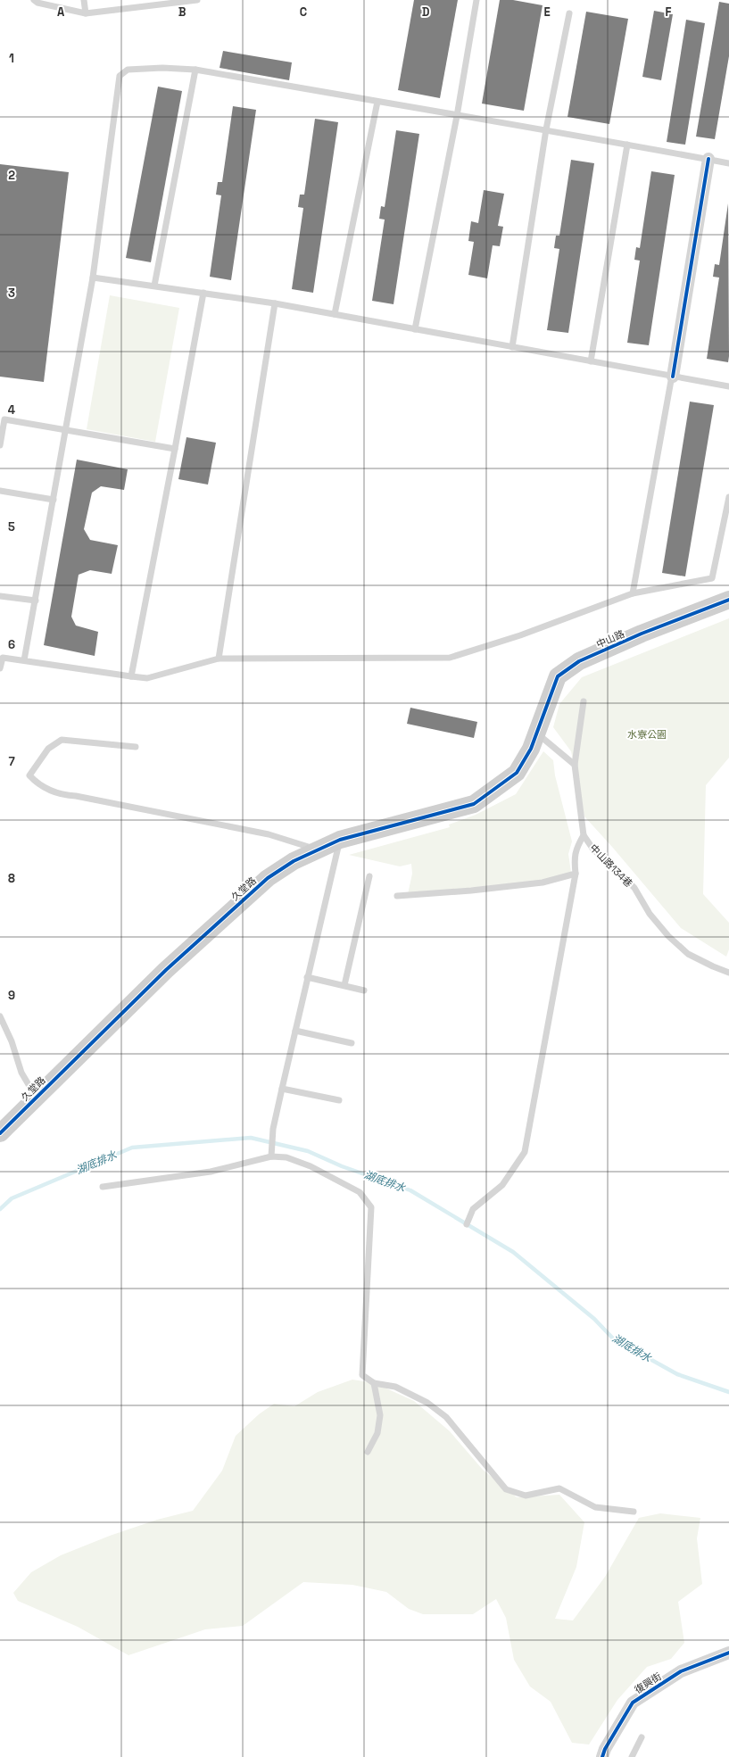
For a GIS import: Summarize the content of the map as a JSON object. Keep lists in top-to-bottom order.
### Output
{
  "streets": {
    "street": ["中山路", "久堂路", "復興街"],
    "lane": ["中山路134巷"]
  },
  "crossings": [
    ["中山路", "久堂路"]
  ],
  "water": ["湖底排水"],
  "parks": ["水寮公園"],
  "grid": {
    "columns": [
      "A",
      "B",
      "C",
      "D",
      "E",
      "F"
    ],
    "rows": [
      "1",
      "2",
      "3",
      "4",
      "5",
      "6",
      "7",
      "8",
      "9"
    ]
  }
}
